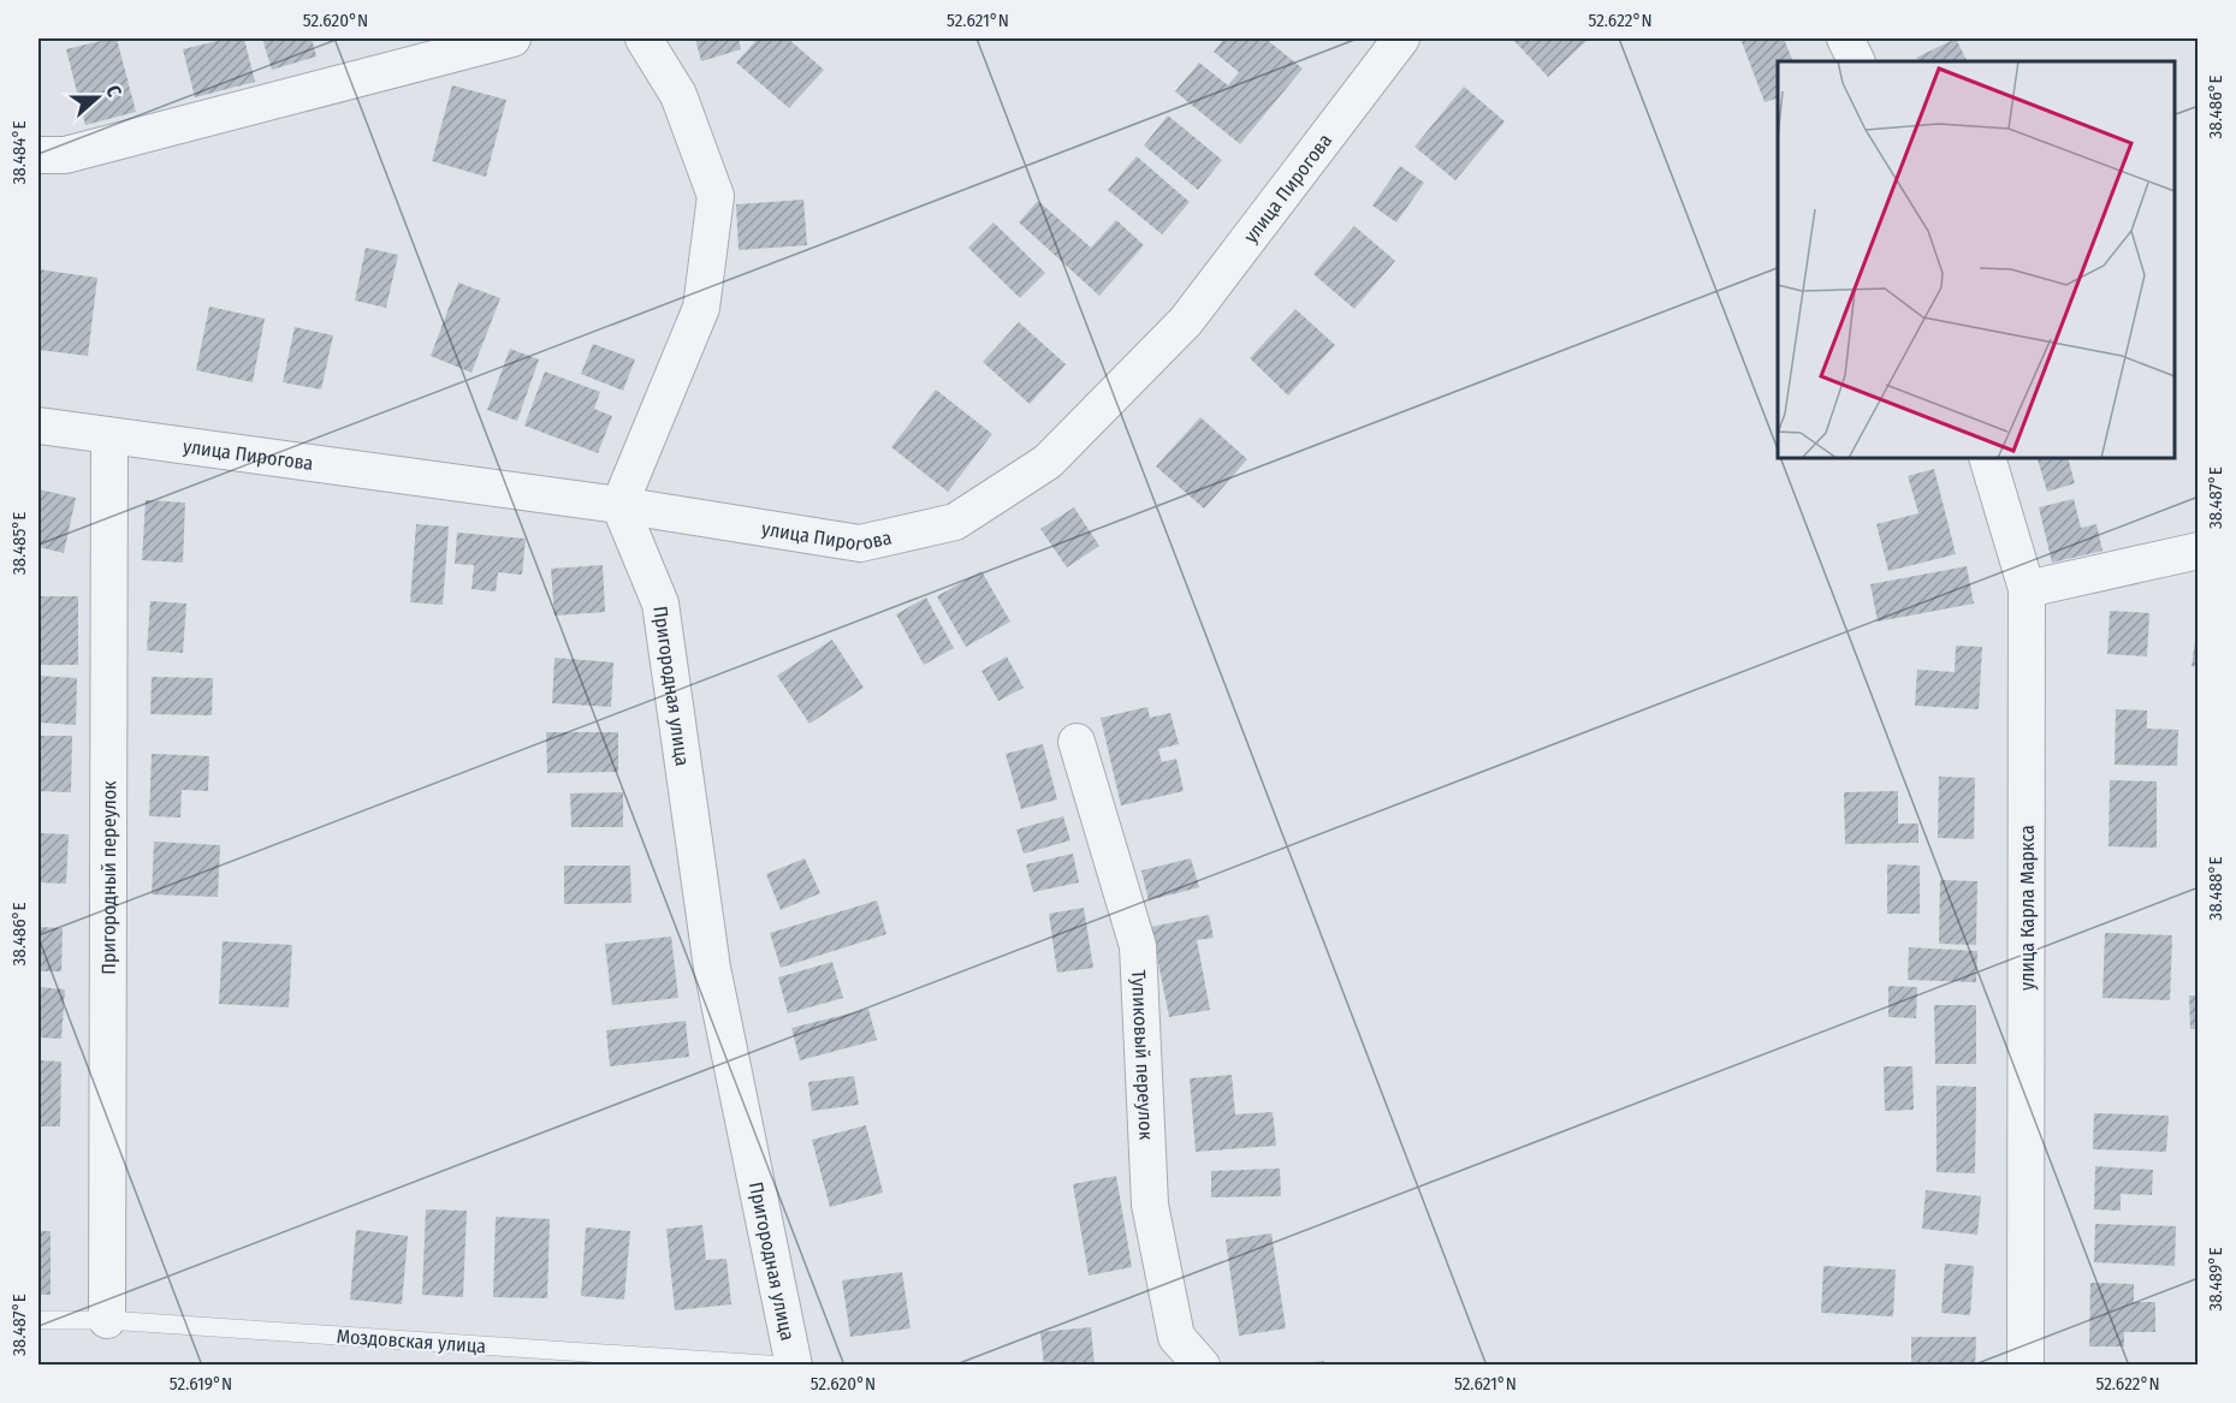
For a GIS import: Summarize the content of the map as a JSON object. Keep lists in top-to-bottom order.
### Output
{
  "streets": {
    "street": [
      "улица Пирогова",
      "Пригородная улица",
      "Пригородный переулок",
      "улица Карла Маркса",
      "Тупиковый переулок"
    ],
    "lane": ["Моздовская улица"]
  },
  "crossings": [
    ["улица Пирогова", "Пригородная улица"],
    ["улица Пирогова", "Пригородный переулок"],
    ["Пригородный переулок", "Моздовская улица"]
  ],
  "north": "right",
  "coordinates": [
    "52.620°N",
    "52.621°N",
    "52.622°N",
    "38.486°E",
    "38.484°E",
    "38.487°E",
    "38.485°E",
    "38.488°E",
    "38.489°E",
    "52.619°N"
  ]
}
